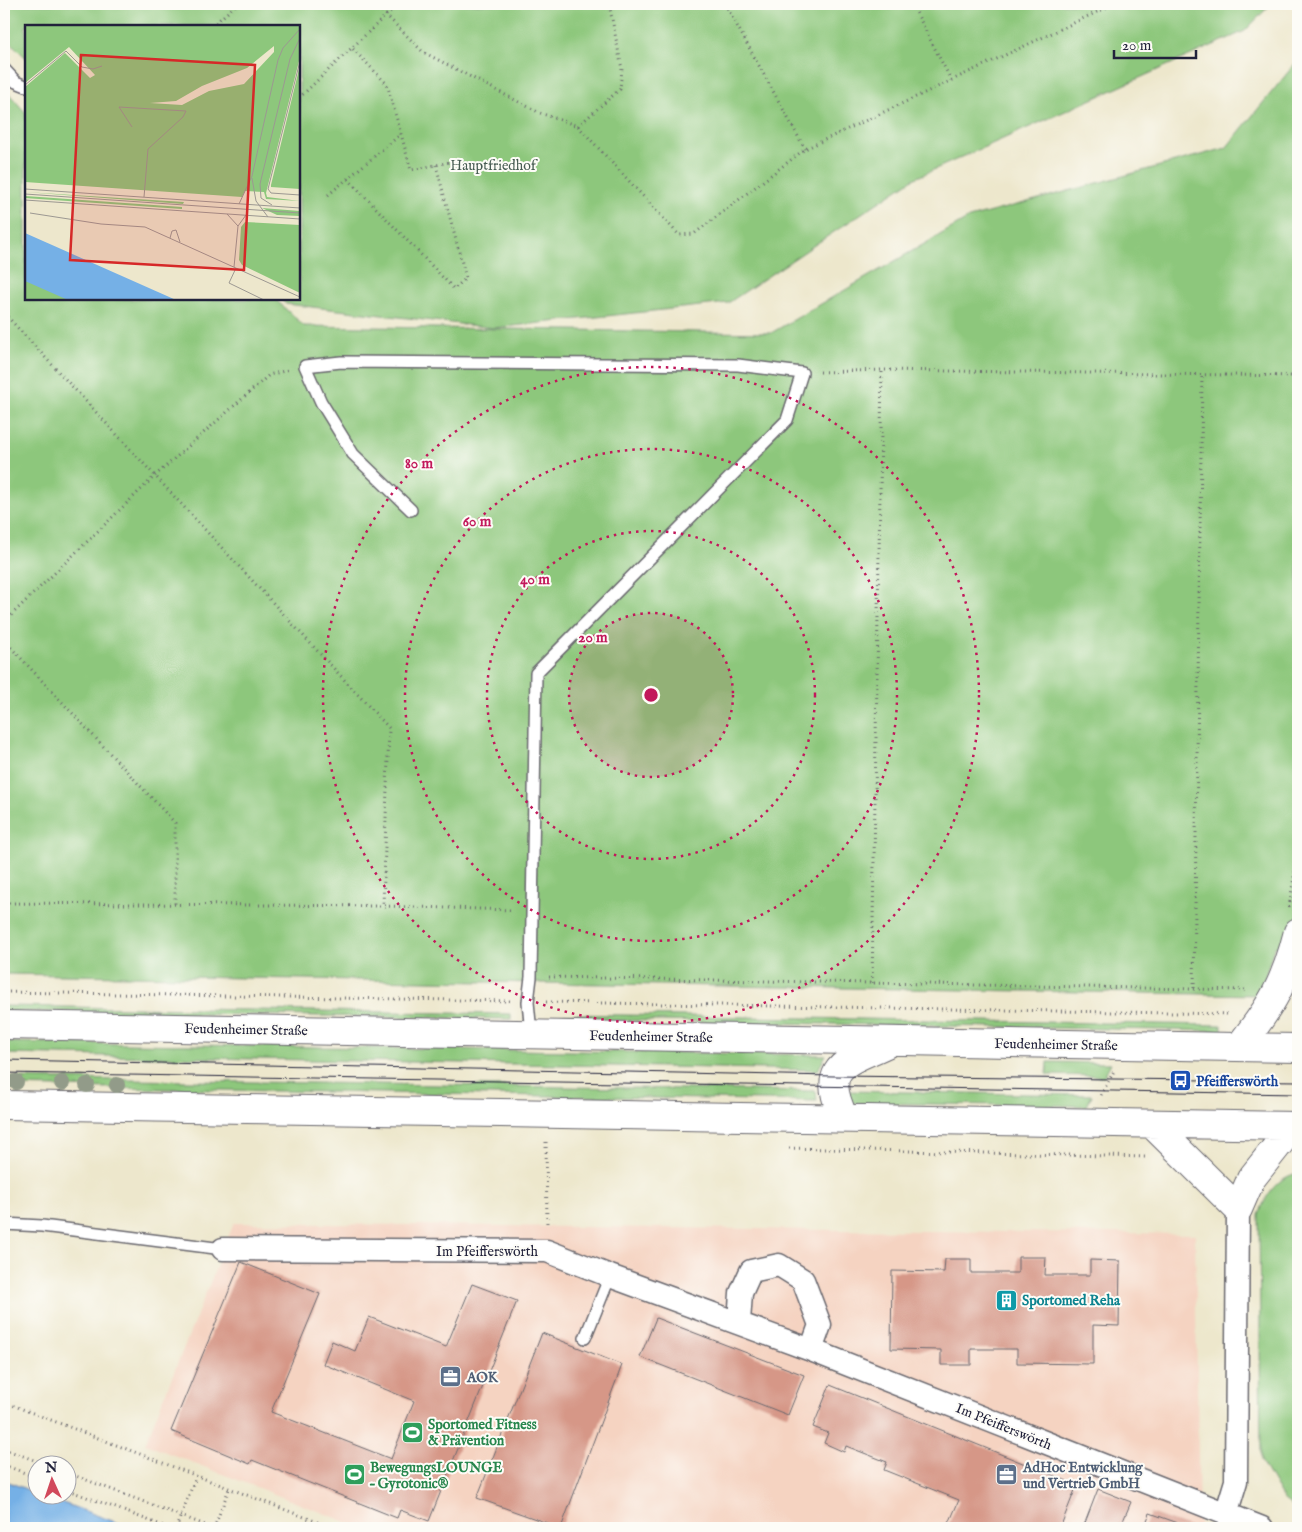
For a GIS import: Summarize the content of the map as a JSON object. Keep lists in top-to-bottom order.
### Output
{
  "streets": {
    "main road": ["Feudenheimer Straße"],
    "street": ["Im Pfeifferswörth"]
  },
  "parks": ["Hauptfriedhof"],
  "places": {
    "bus stop": ["Pfeifferswörth"],
    "building": ["Sportomed Reha"],
    "office": ["AOK", "AdHoc Entwicklung und Vertrieb GmbH"],
    "sports": ["Sportomed Fitness & Prävention", "BewegungsLOUNGE – Gyrotonic®"]
  },
  "scale_bar": "20 m",
  "north": "top",
  "rings": [
    "80 m",
    "60 m",
    "40 m",
    "20 m"
  ]
}
